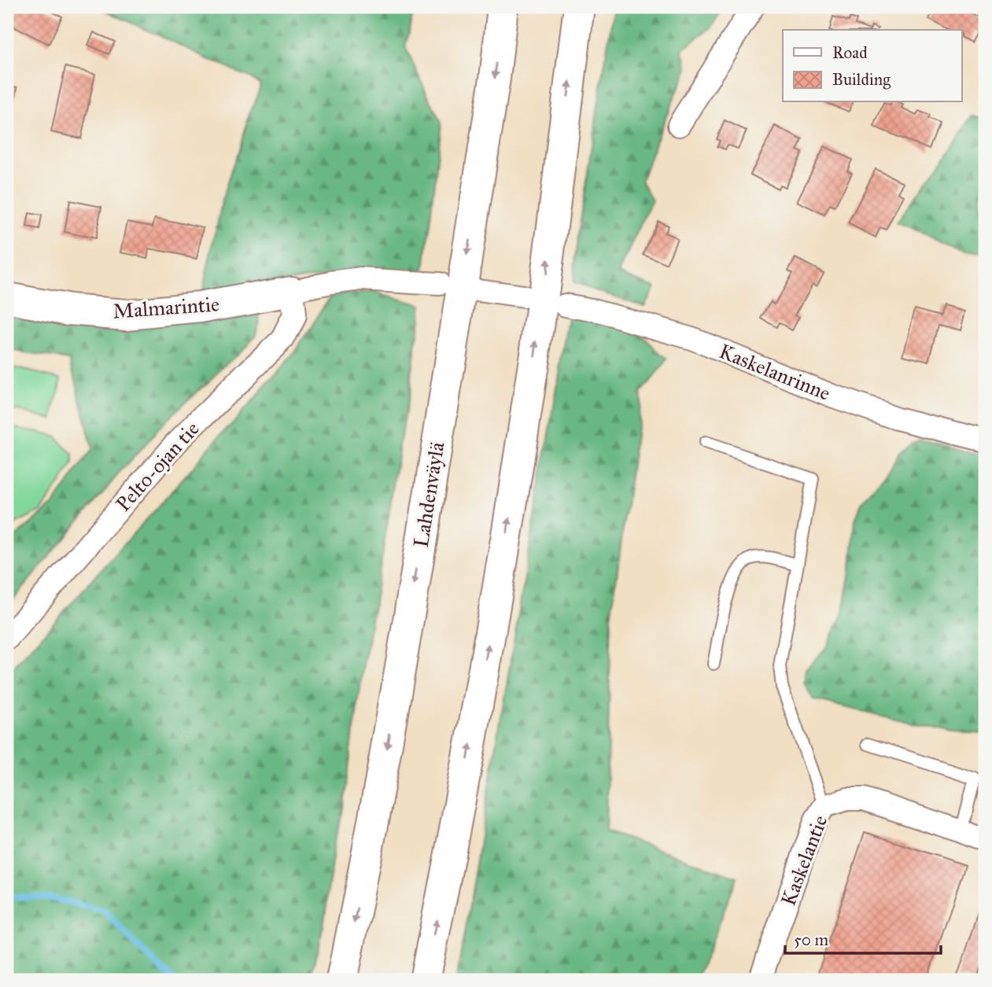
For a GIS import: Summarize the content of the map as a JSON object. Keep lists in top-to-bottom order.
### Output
{
  "streets": {
    "main road": ["Malmarintie", "Lahdenväylä"],
    "street": ["Kaskelanrinne", "Pelto-ojan tie", "Kaskelantie"]
  },
  "crossings": [
    ["Malmarintie", "Pelto-ojan tie"]
  ],
  "legend": ["Road", "Building"],
  "scale_bar": "50 m"
}
